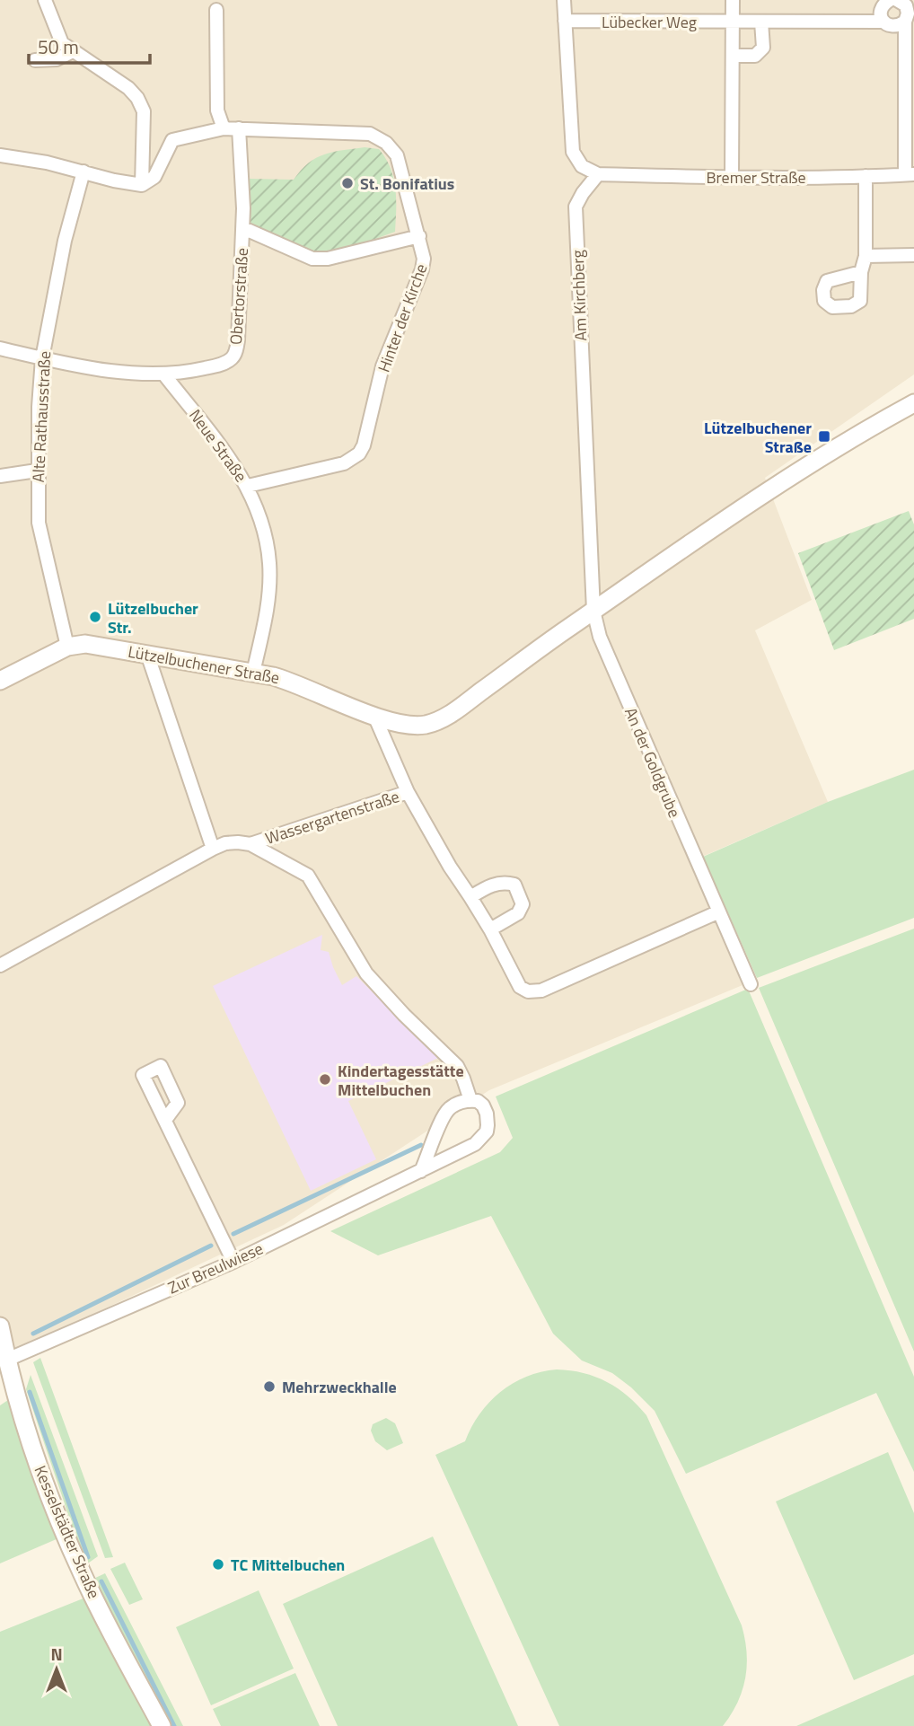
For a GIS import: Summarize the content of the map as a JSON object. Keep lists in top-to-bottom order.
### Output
{
  "streets": {
    "main road": ["Lützelbuchener Straße", "Kesselstädter Straße"],
    "street": [
      "Lübecker Weg",
      "Bremer Straße",
      "Am Kirchberg",
      "Obertorstraße",
      "Hinter der Kirche",
      "Alte Rathausstraße",
      "Neue Straße",
      "An der Goldgrube",
      "Wassergartenstraße",
      "Zur Breulwiese"
    ]
  },
  "crossings": [
    ["Bremer Straße", "Am Kirchberg"],
    ["Am Kirchberg", "Lützelbuchener Straße"],
    ["Am Kirchberg", "An der Goldgrube"],
    ["Obertorstraße", "Hinter der Kirche"],
    ["Obertorstraße", "Alte Rathausstraße"],
    ["Obertorstraße", "Neue Straße"],
    ["Hinter der Kirche", "Neue Straße"],
    ["Alte Rathausstraße", "Lützelbuchener Straße"],
    ["Neue Straße", "Lützelbuchener Straße"],
    ["Lützelbuchener Straße", "An der Goldgrube"],
    ["Lützelbuchener Straße", "Wassergartenstraße"],
    ["Wassergartenstraße", "Zur Breulwiese"],
    ["Zur Breulwiese", "Kesselstädter Straße"]
  ],
  "places": {
    "other": [
      "St. Bonifatius",
      "Lützelbucher Str.",
      "Kindertagesstätte Mittelbuchen",
      "Mehrzweckhalle",
      "TC Mittelbuchen"
    ],
    "transit": ["Lützelbuchener Straße"]
  },
  "scale_bar": "50 m",
  "north": "top"
}
